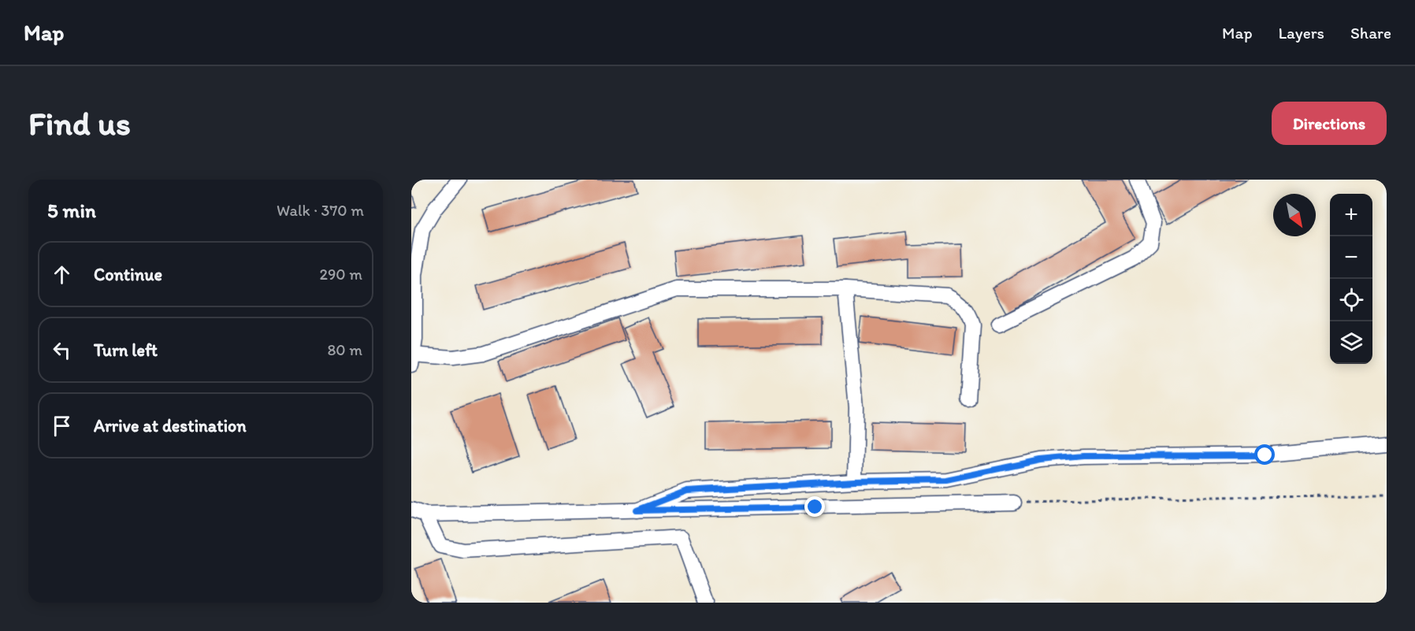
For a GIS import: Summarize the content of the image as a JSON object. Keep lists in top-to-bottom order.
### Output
{
  "north": "bottom right",
  "page": {
    "header": "Map",
    "nav": ["Map", "Layers", "Share"],
    "buttons": "Directions",
    "title": "Find us",
    "heading": ["5 min", "Walk · 370 m"],
    "map_buttons": ["+", "−"],
    "list": [
      ["Continue", "290 m"],
      ["Turn left", "80 m"],
      "Arrive at destination"
    ]
  }
}
